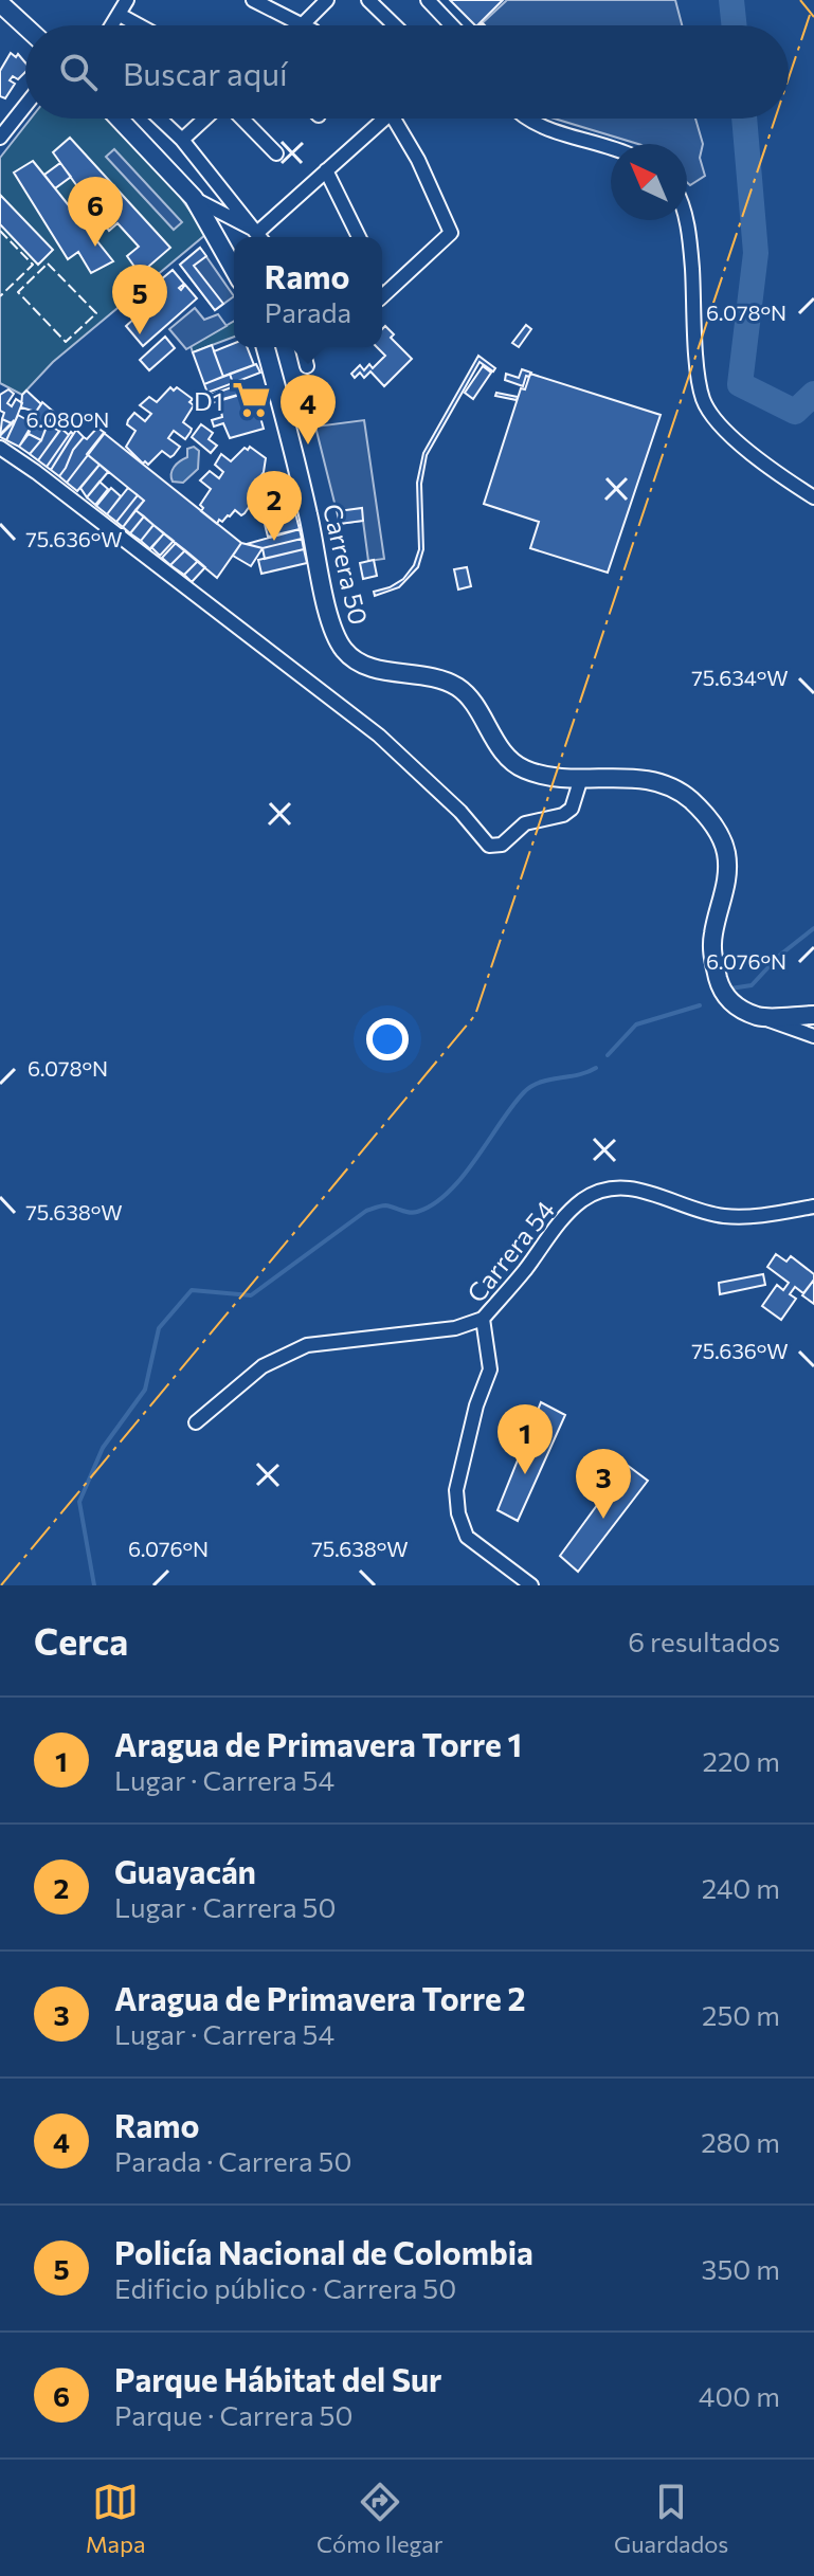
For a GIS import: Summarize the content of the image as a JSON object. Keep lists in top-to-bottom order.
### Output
{
  "streets": {
    "main road": ["Carrera 50"],
    "street": ["Carrera 54"]
  },
  "places": {
    "supermarket": ["D1"]
  },
  "north": "top left",
  "page": {
    "search": "Buscar aquí",
    "pins": [
      "6",
      "5",
      "4",
      "2",
      "1",
      "3"
    ],
    "popup": ["Ramo", "Parada"],
    "heading": ["Cerca", "6 resultados"],
    "list": [
      {
        "mark": "1",
        "name": "Aragua de Primavera Torre 1",
        "note": "Lugar · Carrera 54",
        "value": "220 m"
      },
      {
        "mark": "2",
        "name": "Guayacán",
        "note": "Lugar · Carrera 50",
        "value": "240 m"
      },
      {
        "mark": "3",
        "name": "Aragua de Primavera Torre 2",
        "note": "Lugar · Carrera 54",
        "value": "250 m"
      },
      {
        "mark": "4",
        "name": "Ramo",
        "note": "Parada · Carrera 50",
        "value": "280 m"
      },
      {
        "mark": "5",
        "name": "Policía Nacional de Colombia",
        "note": "Edificio público · Carrera 50",
        "value": "350 m"
      },
      {
        "mark": "6",
        "name": "Parque Hábitat del Sur",
        "note": "Parque · Carrera 50",
        "value": "400 m"
      }
    ],
    "nav": ["Mapa", "Cómo llegar", "Guardados"]
  },
  "coordinates": [
    "6.078°N",
    "6.080°N",
    "75.636°W",
    "75.634°W",
    "6.076°N",
    "75.638°W"
  ]
}
